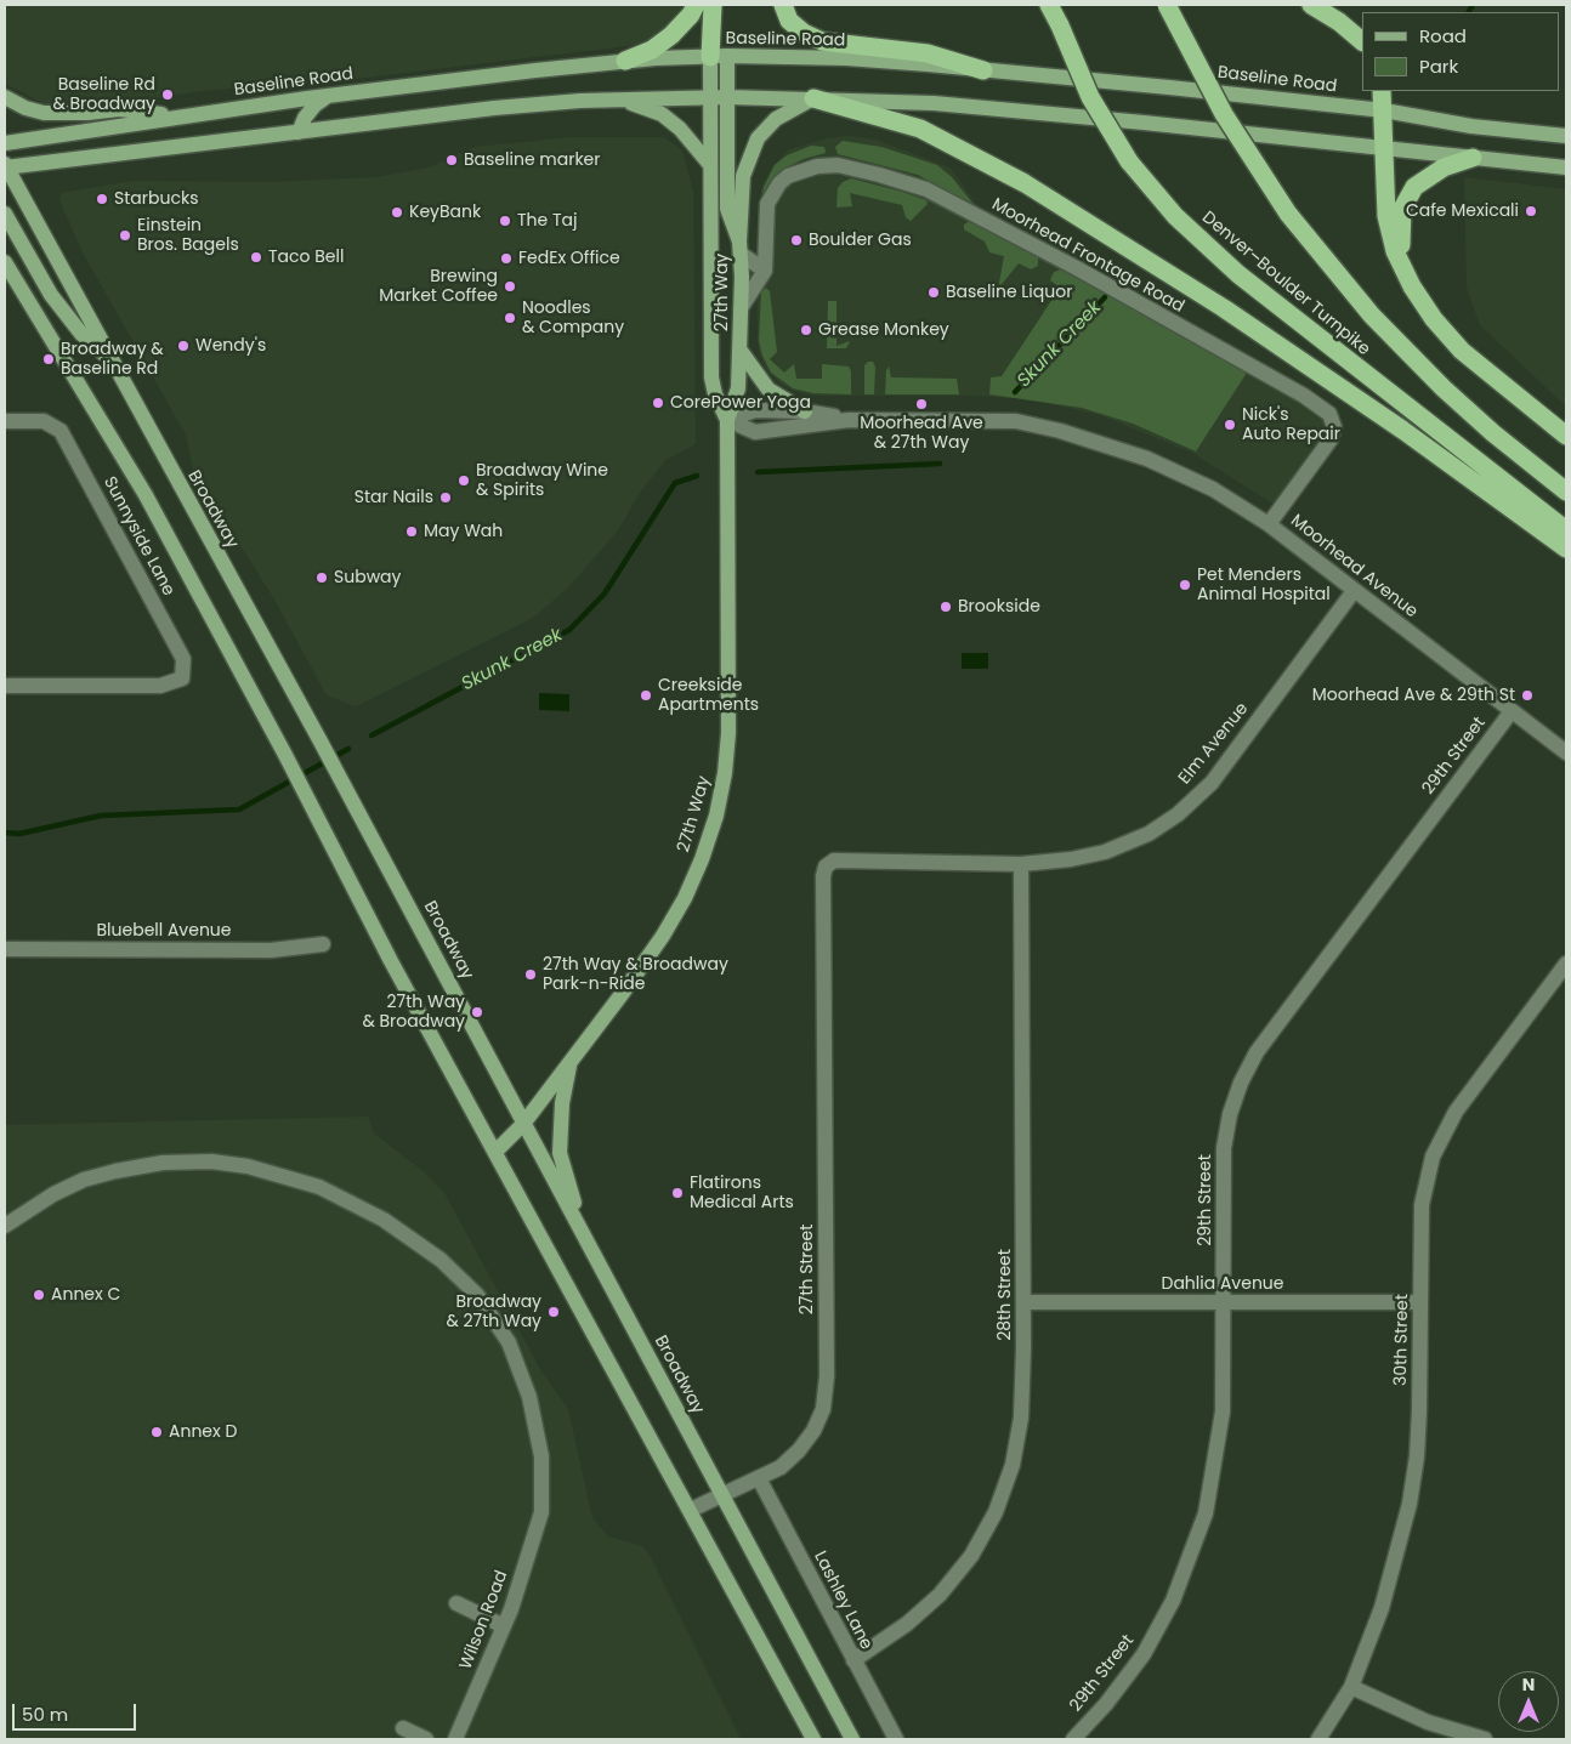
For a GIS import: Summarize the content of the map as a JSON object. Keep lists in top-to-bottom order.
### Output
{
  "streets": {
    "highway": ["Denver–Boulder Turnpike"],
    "main road": ["Baseline Road", "27th Way", "Broadway"],
    "street": [
      "Moorhead Frontage Road",
      "Sunnyside Lane",
      "Moorhead Avenue",
      "Elm Avenue",
      "29th Street",
      "Bluebell Avenue",
      "27th Street",
      "Dahlia Avenue",
      "28th Street",
      "30th Street",
      "Lashley Lane",
      "Wilson Road"
    ]
  },
  "crossings": [
    ["Baseline Road", "27th Way"],
    ["Moorhead Frontage Road", "Moorhead Avenue"],
    ["27th Way", "Broadway"],
    ["27th Way", "Moorhead Avenue"],
    ["Broadway", "27th Street"],
    ["Moorhead Avenue", "Elm Avenue"],
    ["Moorhead Avenue", "29th Street"],
    ["Elm Avenue", "27th Street"],
    ["Elm Avenue", "28th Street"],
    ["29th Street", "Dahlia Avenue"],
    ["27th Street", "Lashley Lane"],
    ["Dahlia Avenue", "28th Street"],
    ["Dahlia Avenue", "30th Street"],
    ["28th Street", "Lashley Lane"]
  ],
  "water": ["Skunk Creek"],
  "places": [
    "Baseline Rd & Broadway",
    "Baseline marker",
    "Starbucks",
    "Cafe Mexicali",
    "KeyBank",
    "The Taj",
    "Einstein Bros. Bagels",
    "Boulder Gas",
    "Taco Bell",
    "FedEx Office",
    "Brewing Market Coffee",
    "Baseline Liquor",
    "Noodles & Company",
    "Grease Monkey",
    "Wendy's",
    "Broadway & Baseline Rd",
    "CorePower Yoga",
    "Moorhead Ave & 27th Way",
    "Nick's Auto Repair",
    "Broadway Wine & Spirits",
    "Star Nails",
    "May Wah",
    "Subway",
    "Pet Menders Animal Hospital",
    "Brookside",
    "Creekside Apartments",
    "Moorhead Ave & 29th St",
    "27th Way & Broadway Park-n-Ride",
    "27th Way & Broadway",
    "Flatirons Medical Arts",
    "Annex C",
    "Broadway & 27th Way",
    "Annex D"
  ],
  "legend": ["Road", "Park"],
  "scale_bar": "50 m",
  "north": "top"
}
